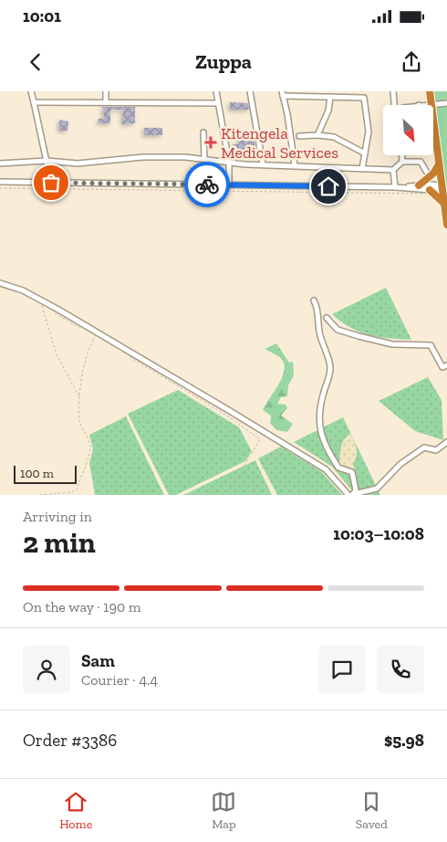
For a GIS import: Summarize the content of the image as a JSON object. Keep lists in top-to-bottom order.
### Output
{
  "places": {
    "health": ["Kitengela Medical Services"]
  },
  "scale_bar": "100 m",
  "north": "bottom right",
  "page": {
    "status": "10:01",
    "header": "Zuppa",
    "scale": "100 m",
    "heading": ["2 min", "Arriving in", "10:03–10:08"],
    "panel": [
      "Sam",
      "Courier · 4.4",
      "Order #3386",
      "$5.98"
    ],
    "bar": "On the way · 190 m",
    "tabs": ["Home", "Map", "Saved"]
  }
}
